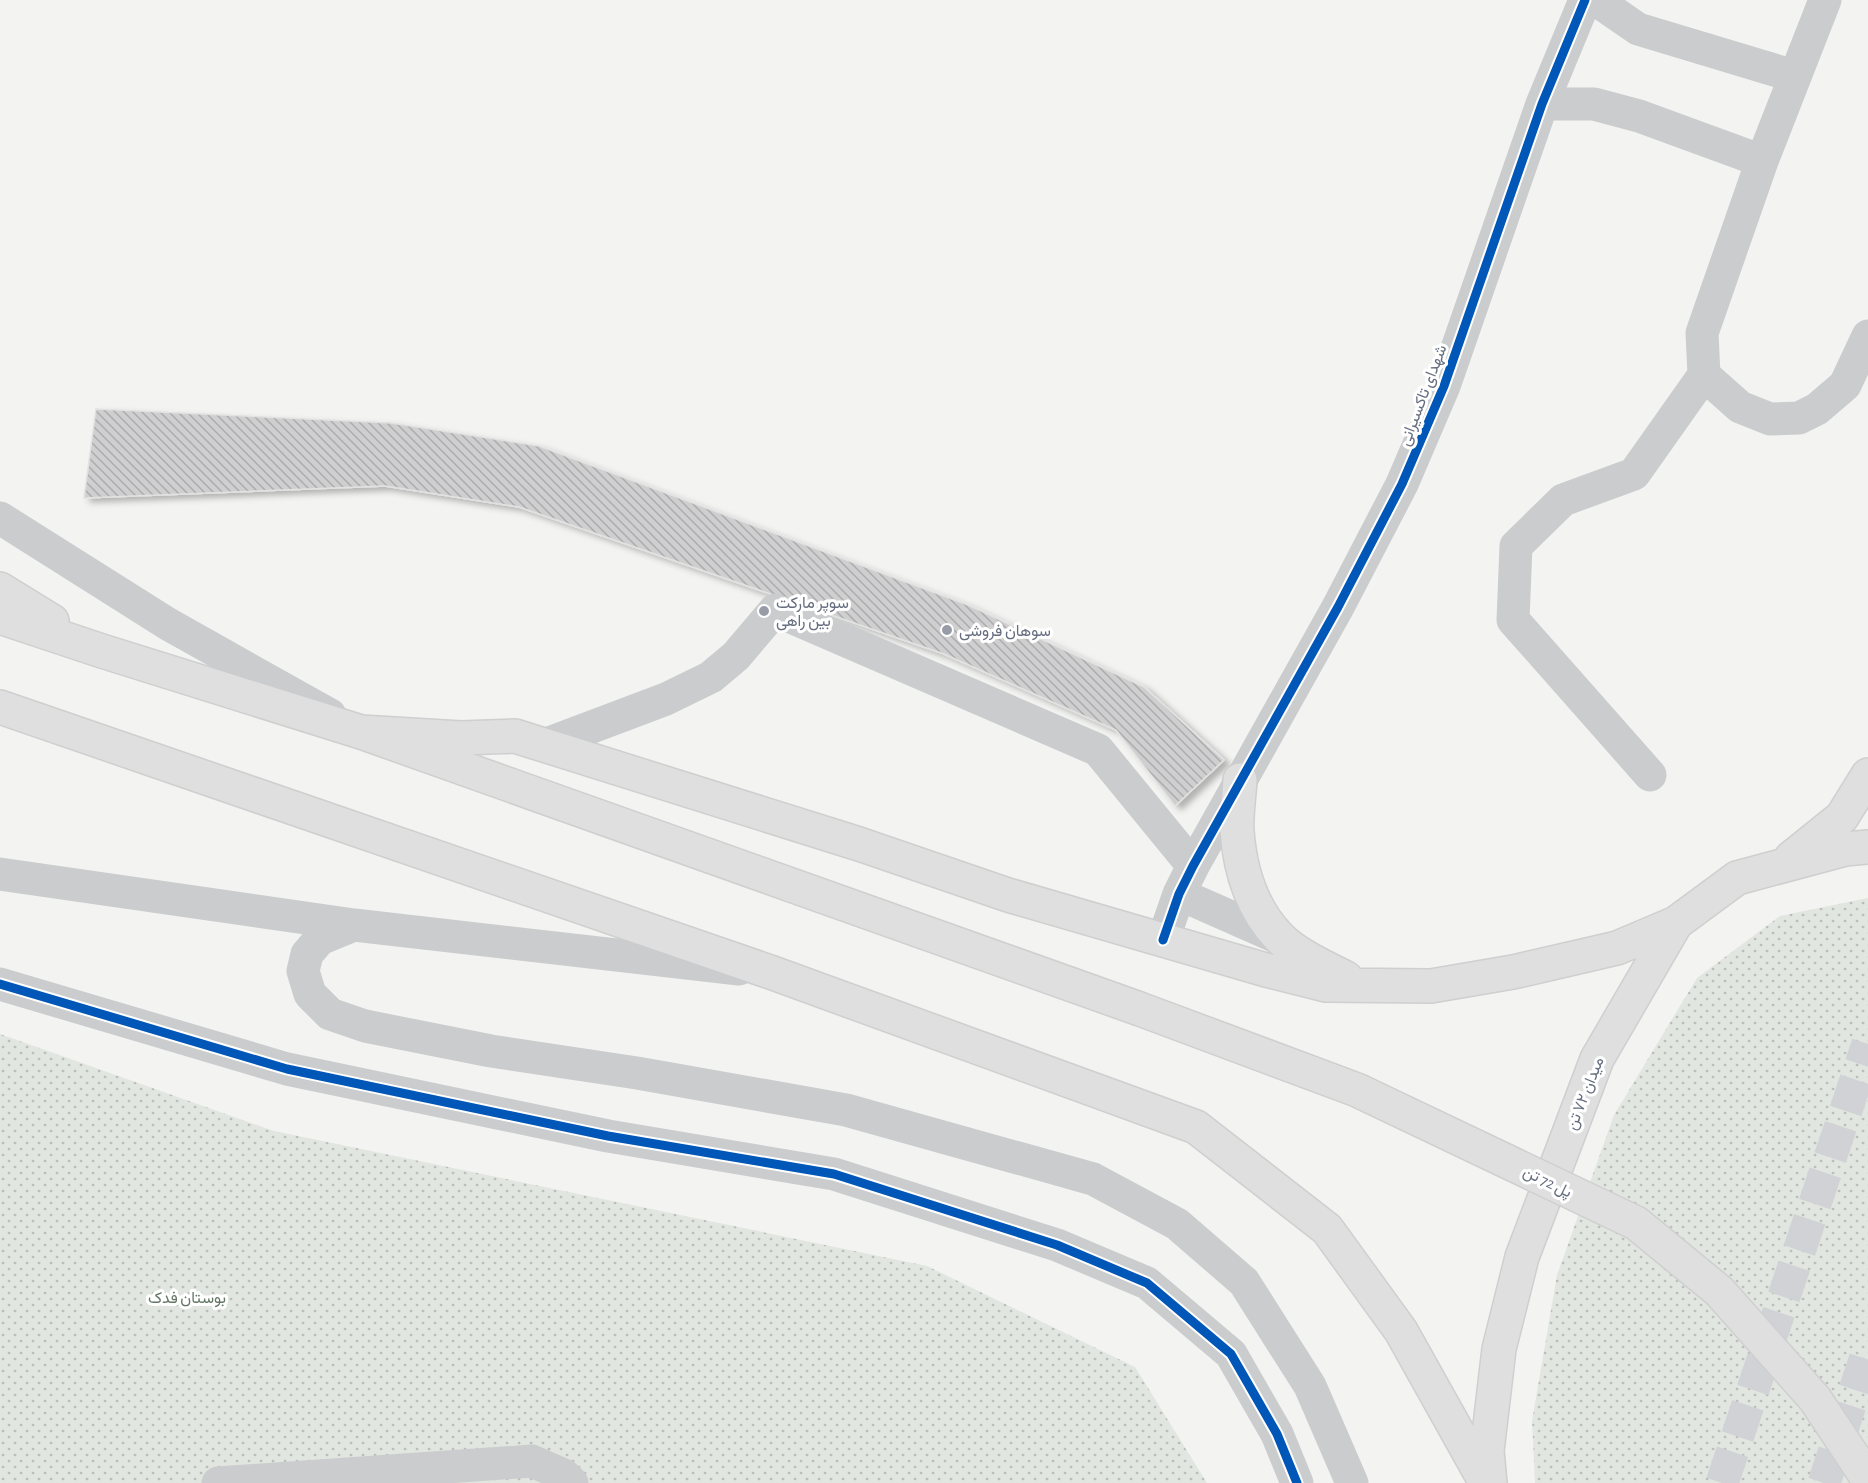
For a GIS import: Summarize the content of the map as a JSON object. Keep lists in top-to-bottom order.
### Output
{
  "streets": {
    "highway": ["میدان ۷۲ تن", "پل 72 تن"],
    "street": ["شهدای تاکسیرانی"]
  },
  "parks": ["بوستان فدک"],
  "places": ["سوپر مارکت بین راهی", "سوهان فروشی"]
}
